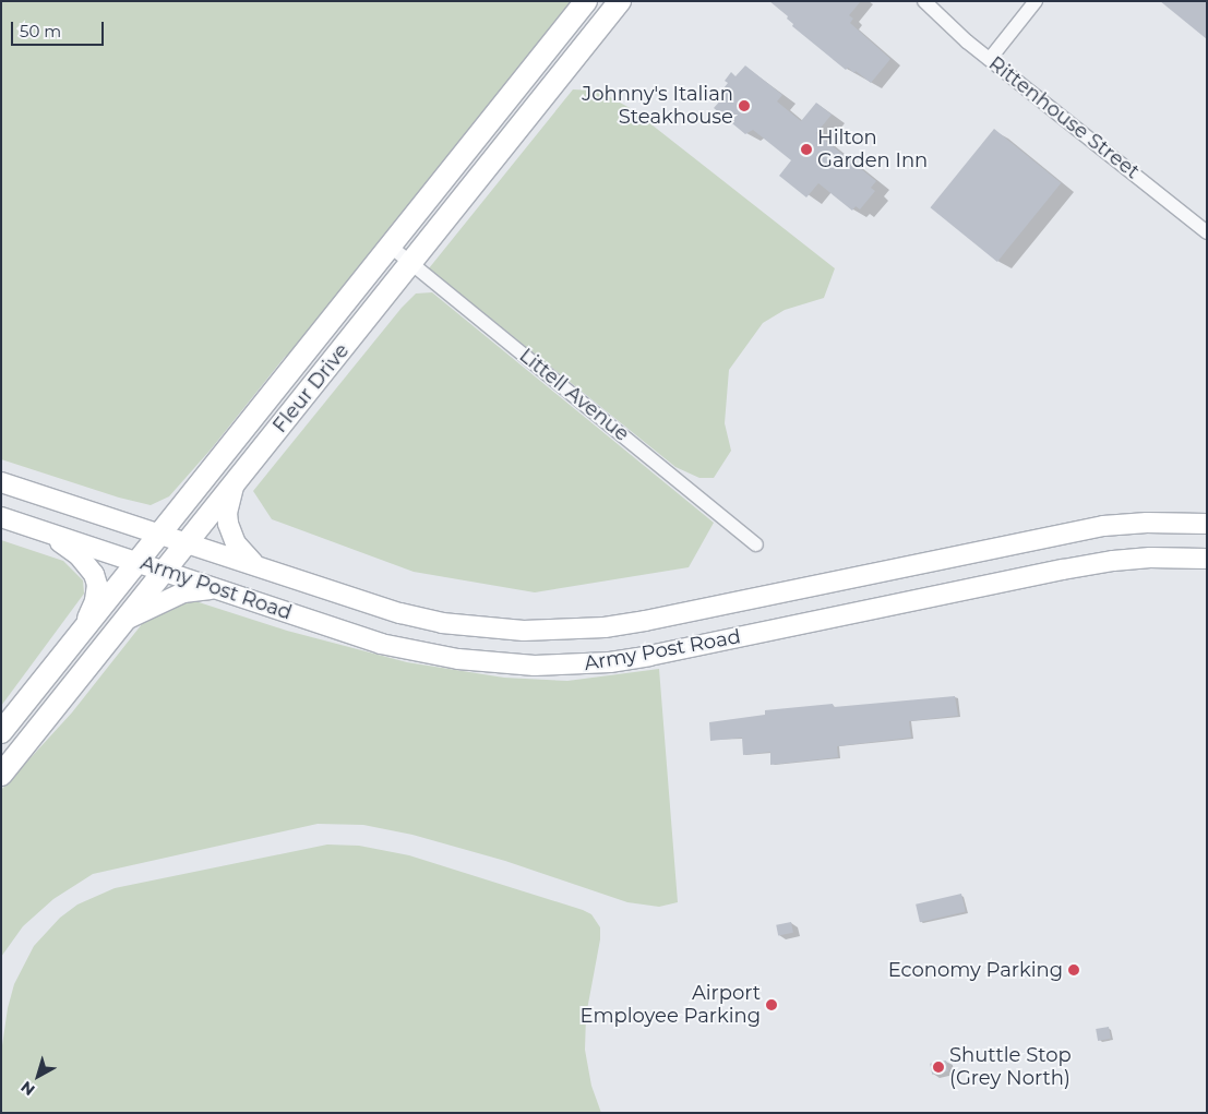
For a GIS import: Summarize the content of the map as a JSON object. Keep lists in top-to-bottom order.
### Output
{
  "streets": {
    "main road": ["Fleur Drive", "Army Post Road"],
    "street": ["Rittenhouse Street", "Littell Avenue"]
  },
  "crossings": [
    ["Fleur Drive", "Littell Avenue"],
    ["Fleur Drive", "Army Post Road"]
  ],
  "places": [
    "Johnny's Italian Steakhouse",
    "Hilton Garden Inn",
    "Economy Parking",
    "Airport Employee Parking",
    "Shuttle Stop (Grey North)"
  ],
  "scale_bar": "50 m",
  "north": "bottom left"
}
